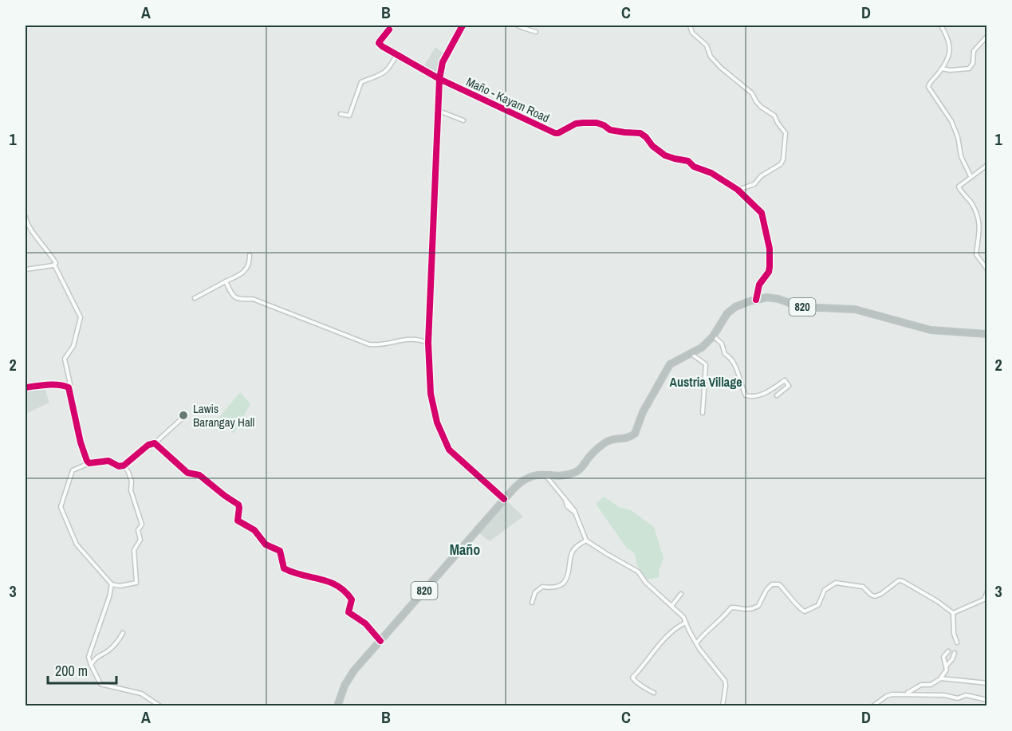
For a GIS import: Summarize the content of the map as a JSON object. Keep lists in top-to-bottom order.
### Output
{
  "streets": {
    "highway": ["820"],
    "street": ["Maño - Kayam Road"]
  },
  "crossings": [
    ["Maño - Kayam Road", "820"]
  ],
  "districts": ["Austria Village", "Maño"],
  "places": ["Lawis Barangay Hall"],
  "scale_bar": "200 m",
  "grid": {
    "columns": [
      "A",
      "B",
      "C",
      "D"
    ],
    "rows": ["1", "2", "3"]
  }
}
